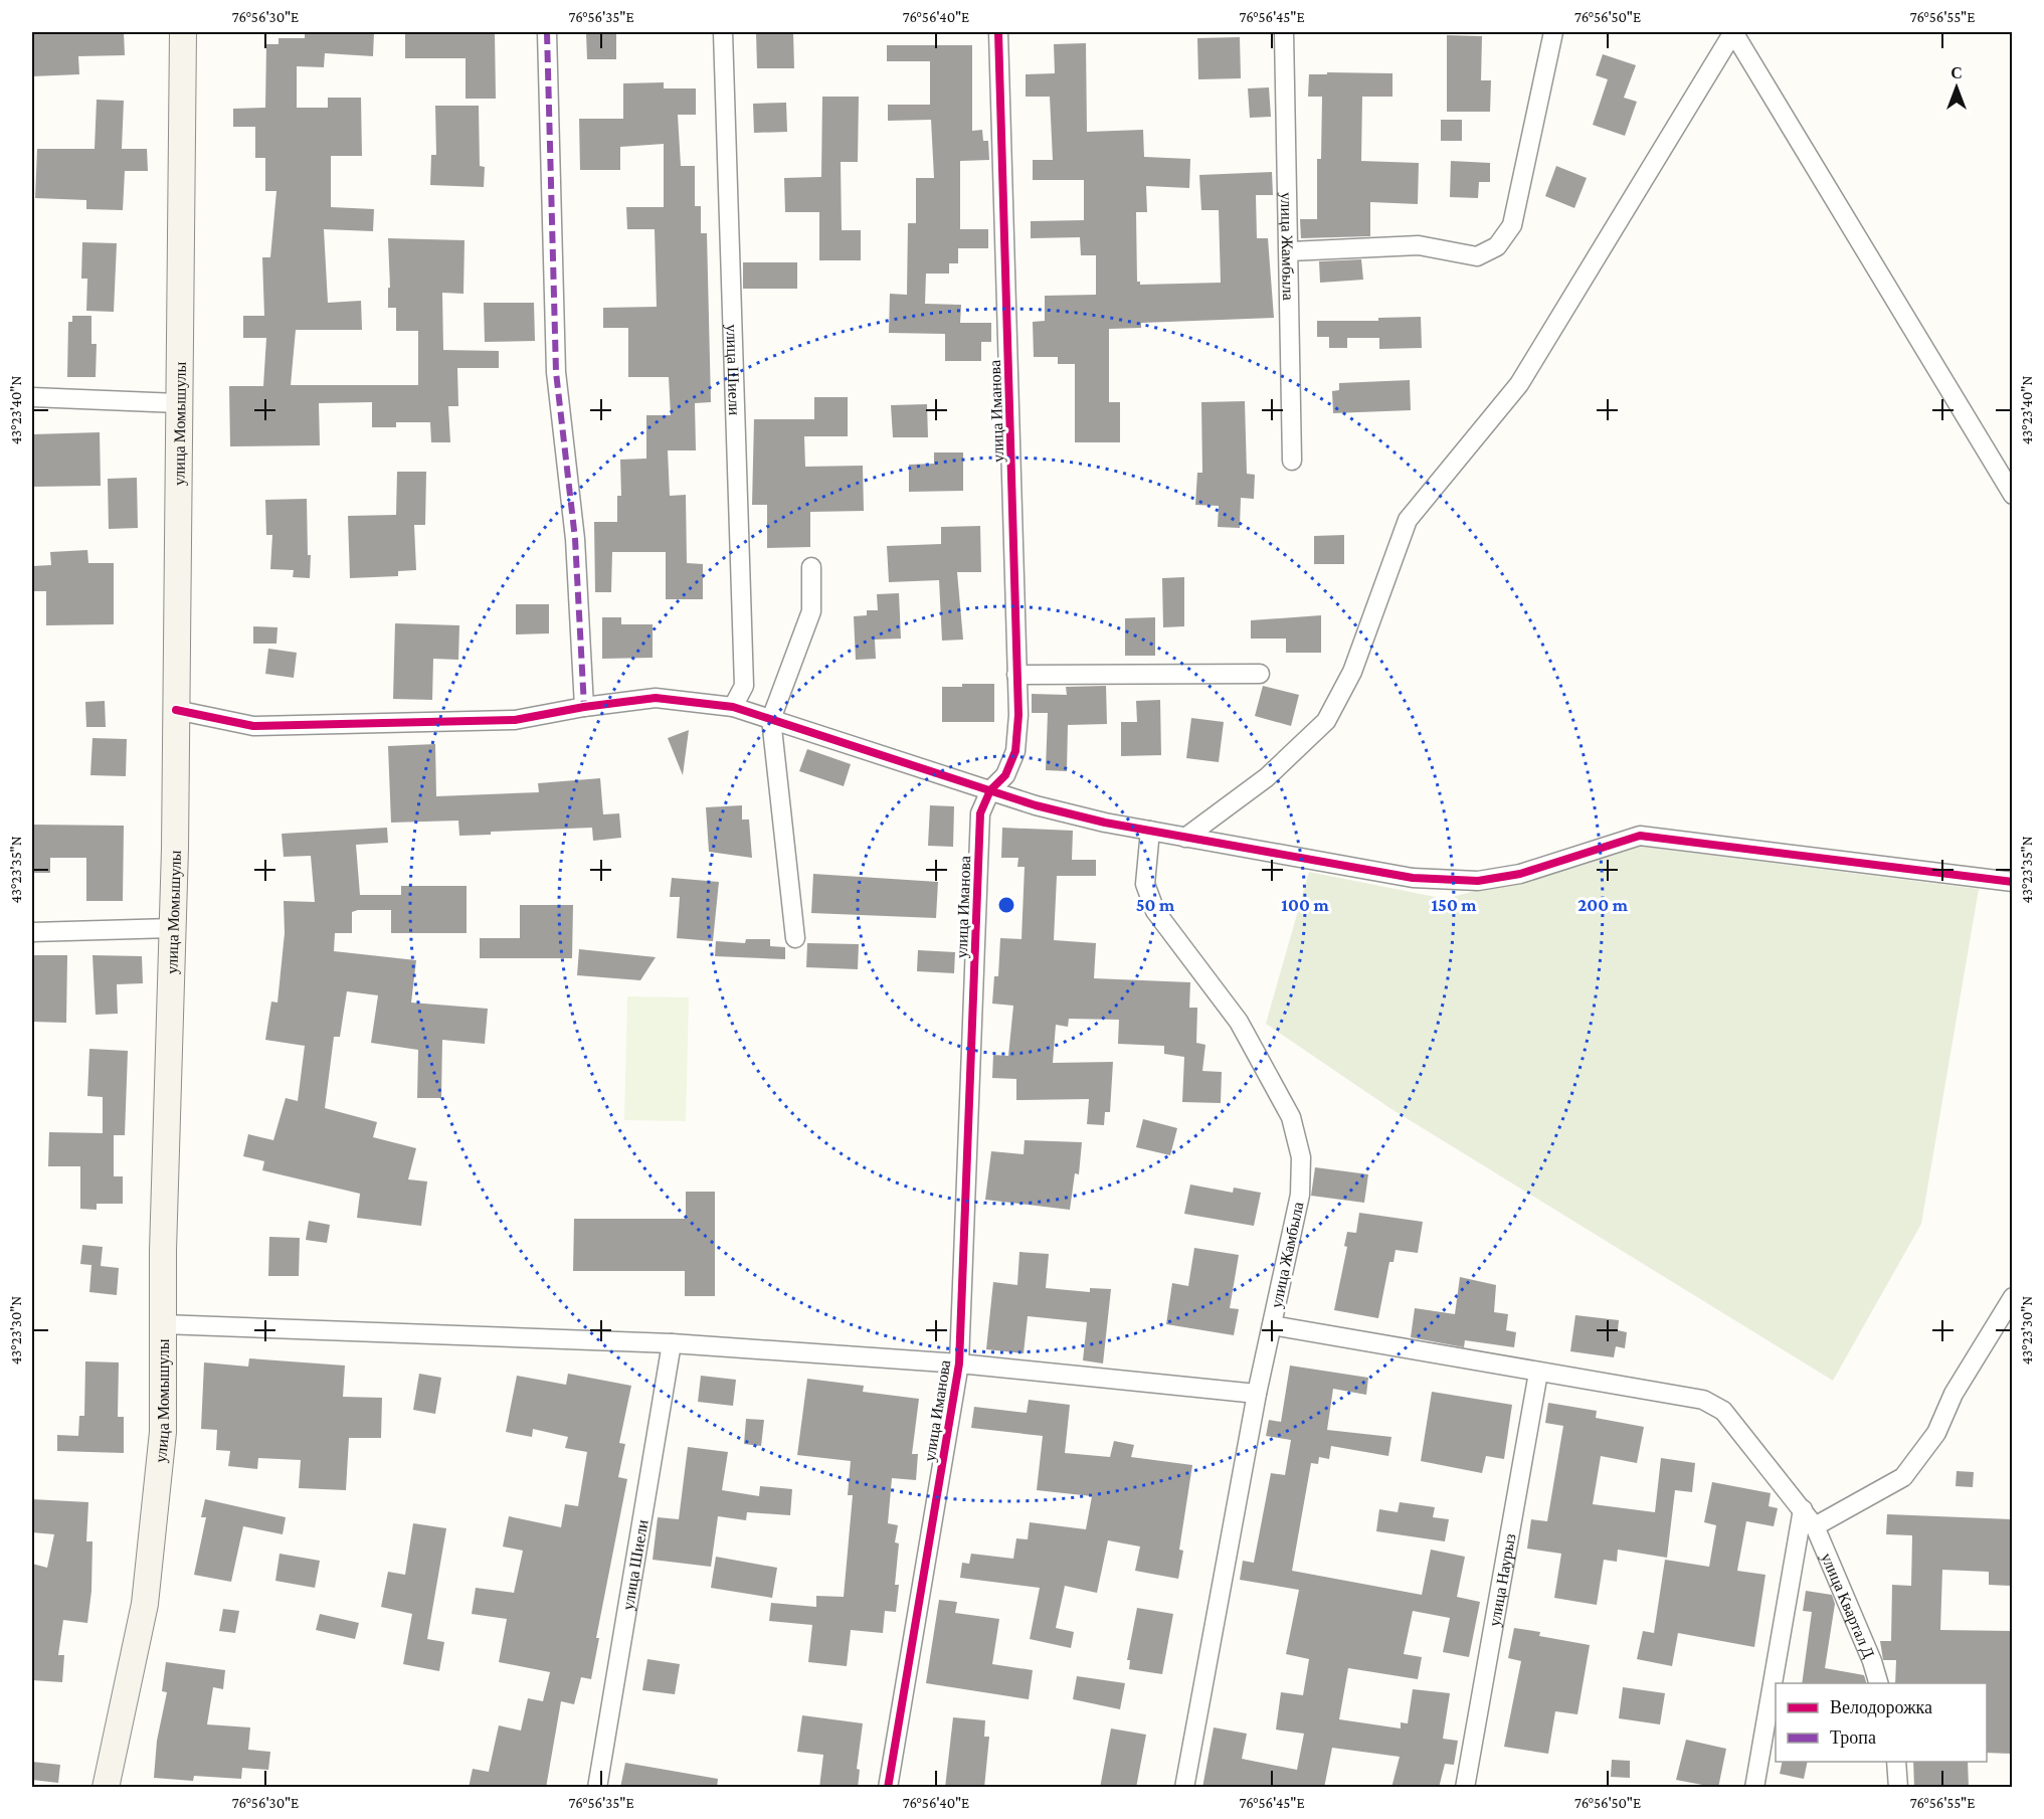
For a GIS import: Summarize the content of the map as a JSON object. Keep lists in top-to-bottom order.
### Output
{
  "streets": {
    "street": [
      "улица Жамбыла",
      "улица Шиели",
      "улица Иманова",
      "улица Момышулы",
      "улица Наурыз",
      "улица Квартал Д"
    ]
  },
  "crossings": [
    ["улица Жамбыла", "улица Квартал Д"],
    ["улица Наурыз", "улица Квартал Д"]
  ],
  "legend": ["Велодорожка", "Тропа"],
  "north": "top",
  "coordinates": [
    "76°56'30\"E",
    "76°56'35\"E",
    "76°56'40\"E",
    "76°56'45\"E",
    "76°56'50\"E",
    "76°56'55\"E",
    "43°23'40\"N",
    "43°23'35\"N",
    "43°23'30\"N"
  ],
  "rings": [
    "50 m",
    "100 m",
    "150 m",
    "200 m"
  ]
}
